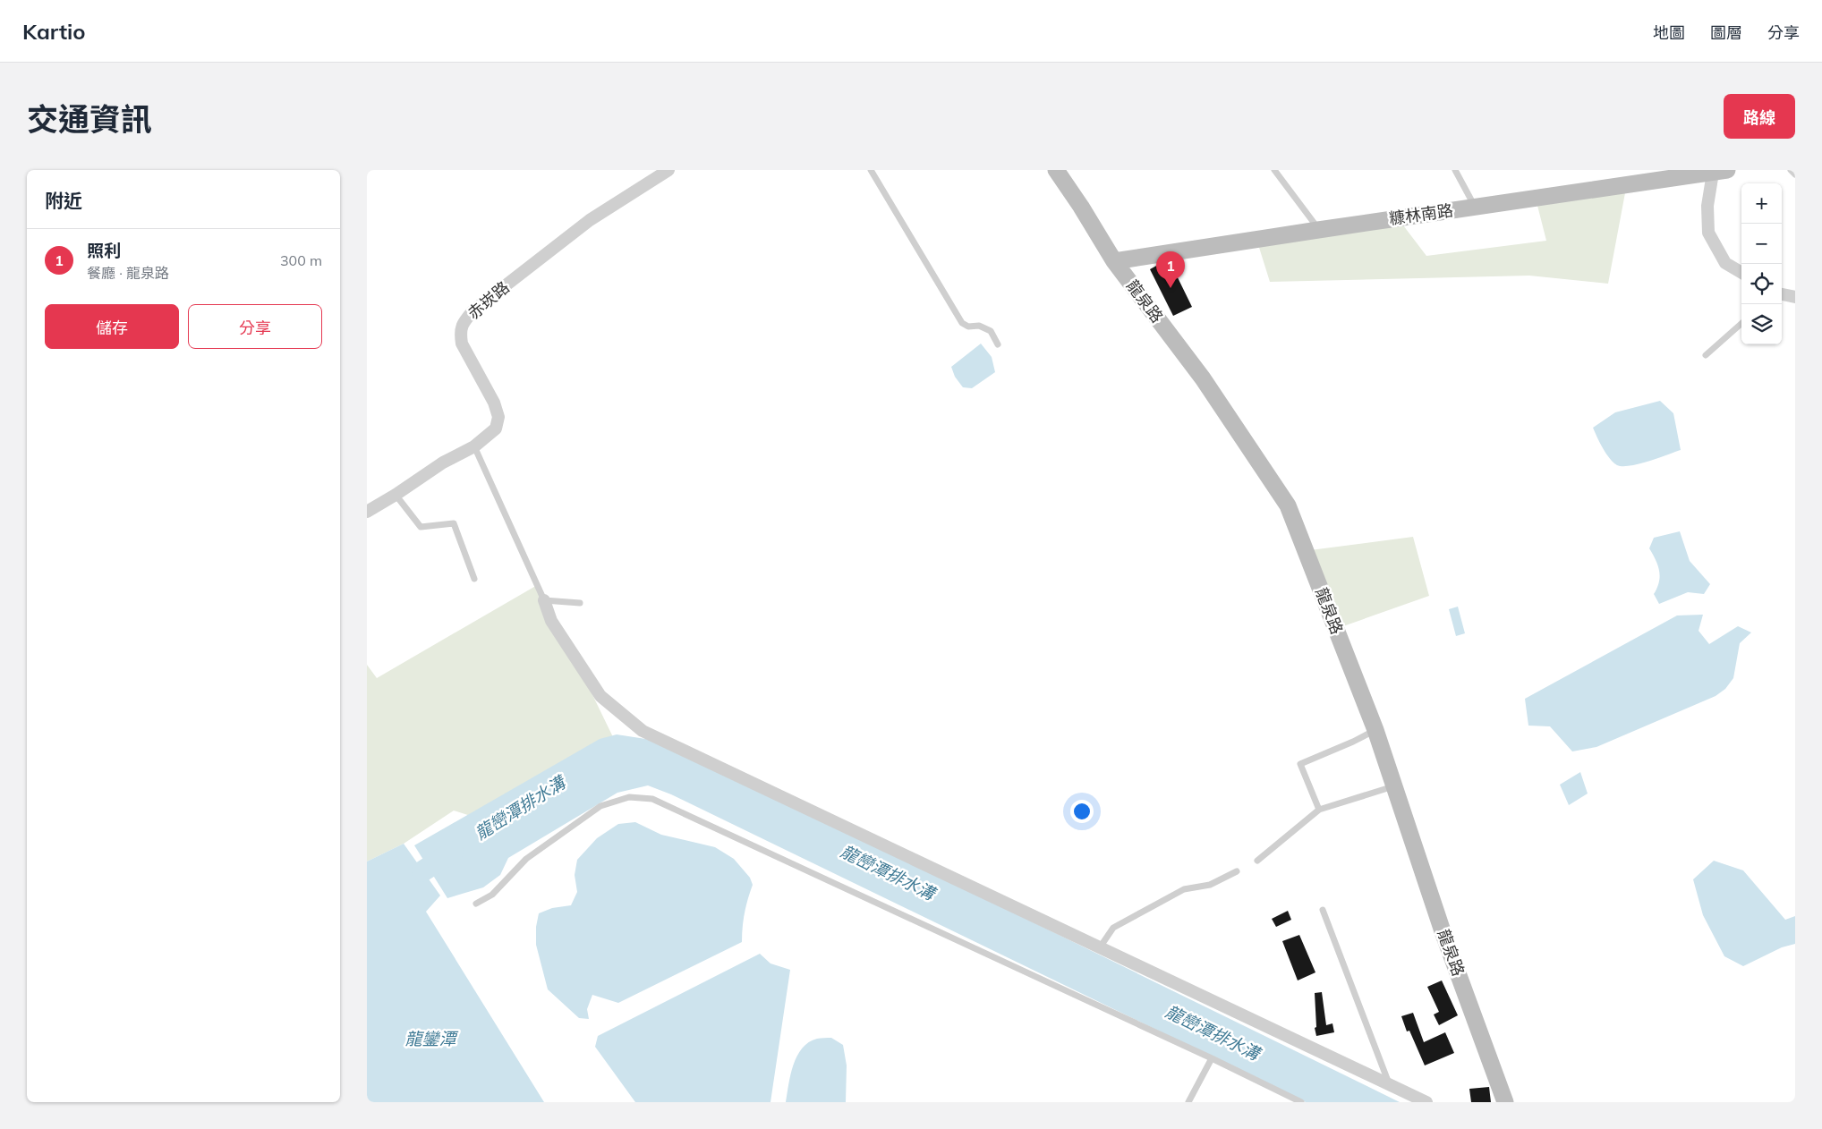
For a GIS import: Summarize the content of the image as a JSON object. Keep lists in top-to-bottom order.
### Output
{
  "streets": {
    "street": ["糠林南路", "赤崁路", "龍泉路"]
  },
  "crossings": [
    ["糠林南路", "龍泉路"]
  ],
  "water": ["龍巒潭排水溝", "龍鑾潭"],
  "page": {
    "header": "Kartio",
    "nav": ["地圖", "圖層", "分享"],
    "title": "交通資訊",
    "buttons": [
      "路線",
      ["儲存", "分享"]
    ],
    "heading": "附近",
    "map_buttons": ["+", "−"],
    "list": [
      {
        "mark": "1",
        "name": "照利",
        "note": "餐廳 · 龍泉路",
        "value": "300 m"
      }
    ],
    "pins": "1"
  }
}
